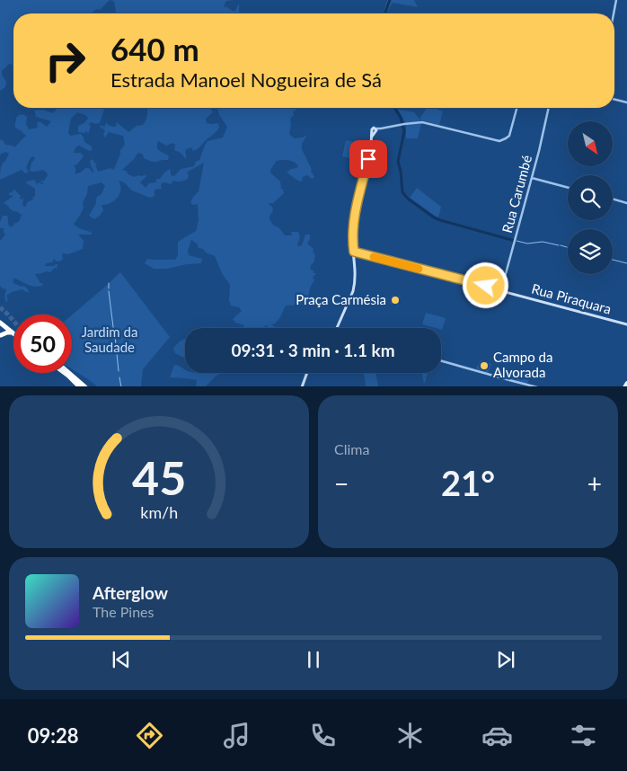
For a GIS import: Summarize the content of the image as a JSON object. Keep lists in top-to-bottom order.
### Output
{
  "streets": {
    "main road": ["Rua Piraquara"],
    "street": ["Rua Carumbé"]
  },
  "crossings": [
    ["Rua Carumbé", "Rua Piraquara"]
  ],
  "parks": ["Jardim da Saudade"],
  "places": ["Praça Carmésia", "Campo da Alvorada"],
  "north": "bottom right",
  "page": {
    "turn": ["640 m", "Estrada Manoel Nogueira de Sá"],
    "limit": "50",
    "trip": "09:31 · 3 min · 1.1 km",
    "tile": "Clima",
    "heat": ["−", "21°", "+"],
    "song": ["Afterglow", "The Pines"],
    "tabs": "09:28",
    "gauge": ["45", "km/h"]
  }
}
